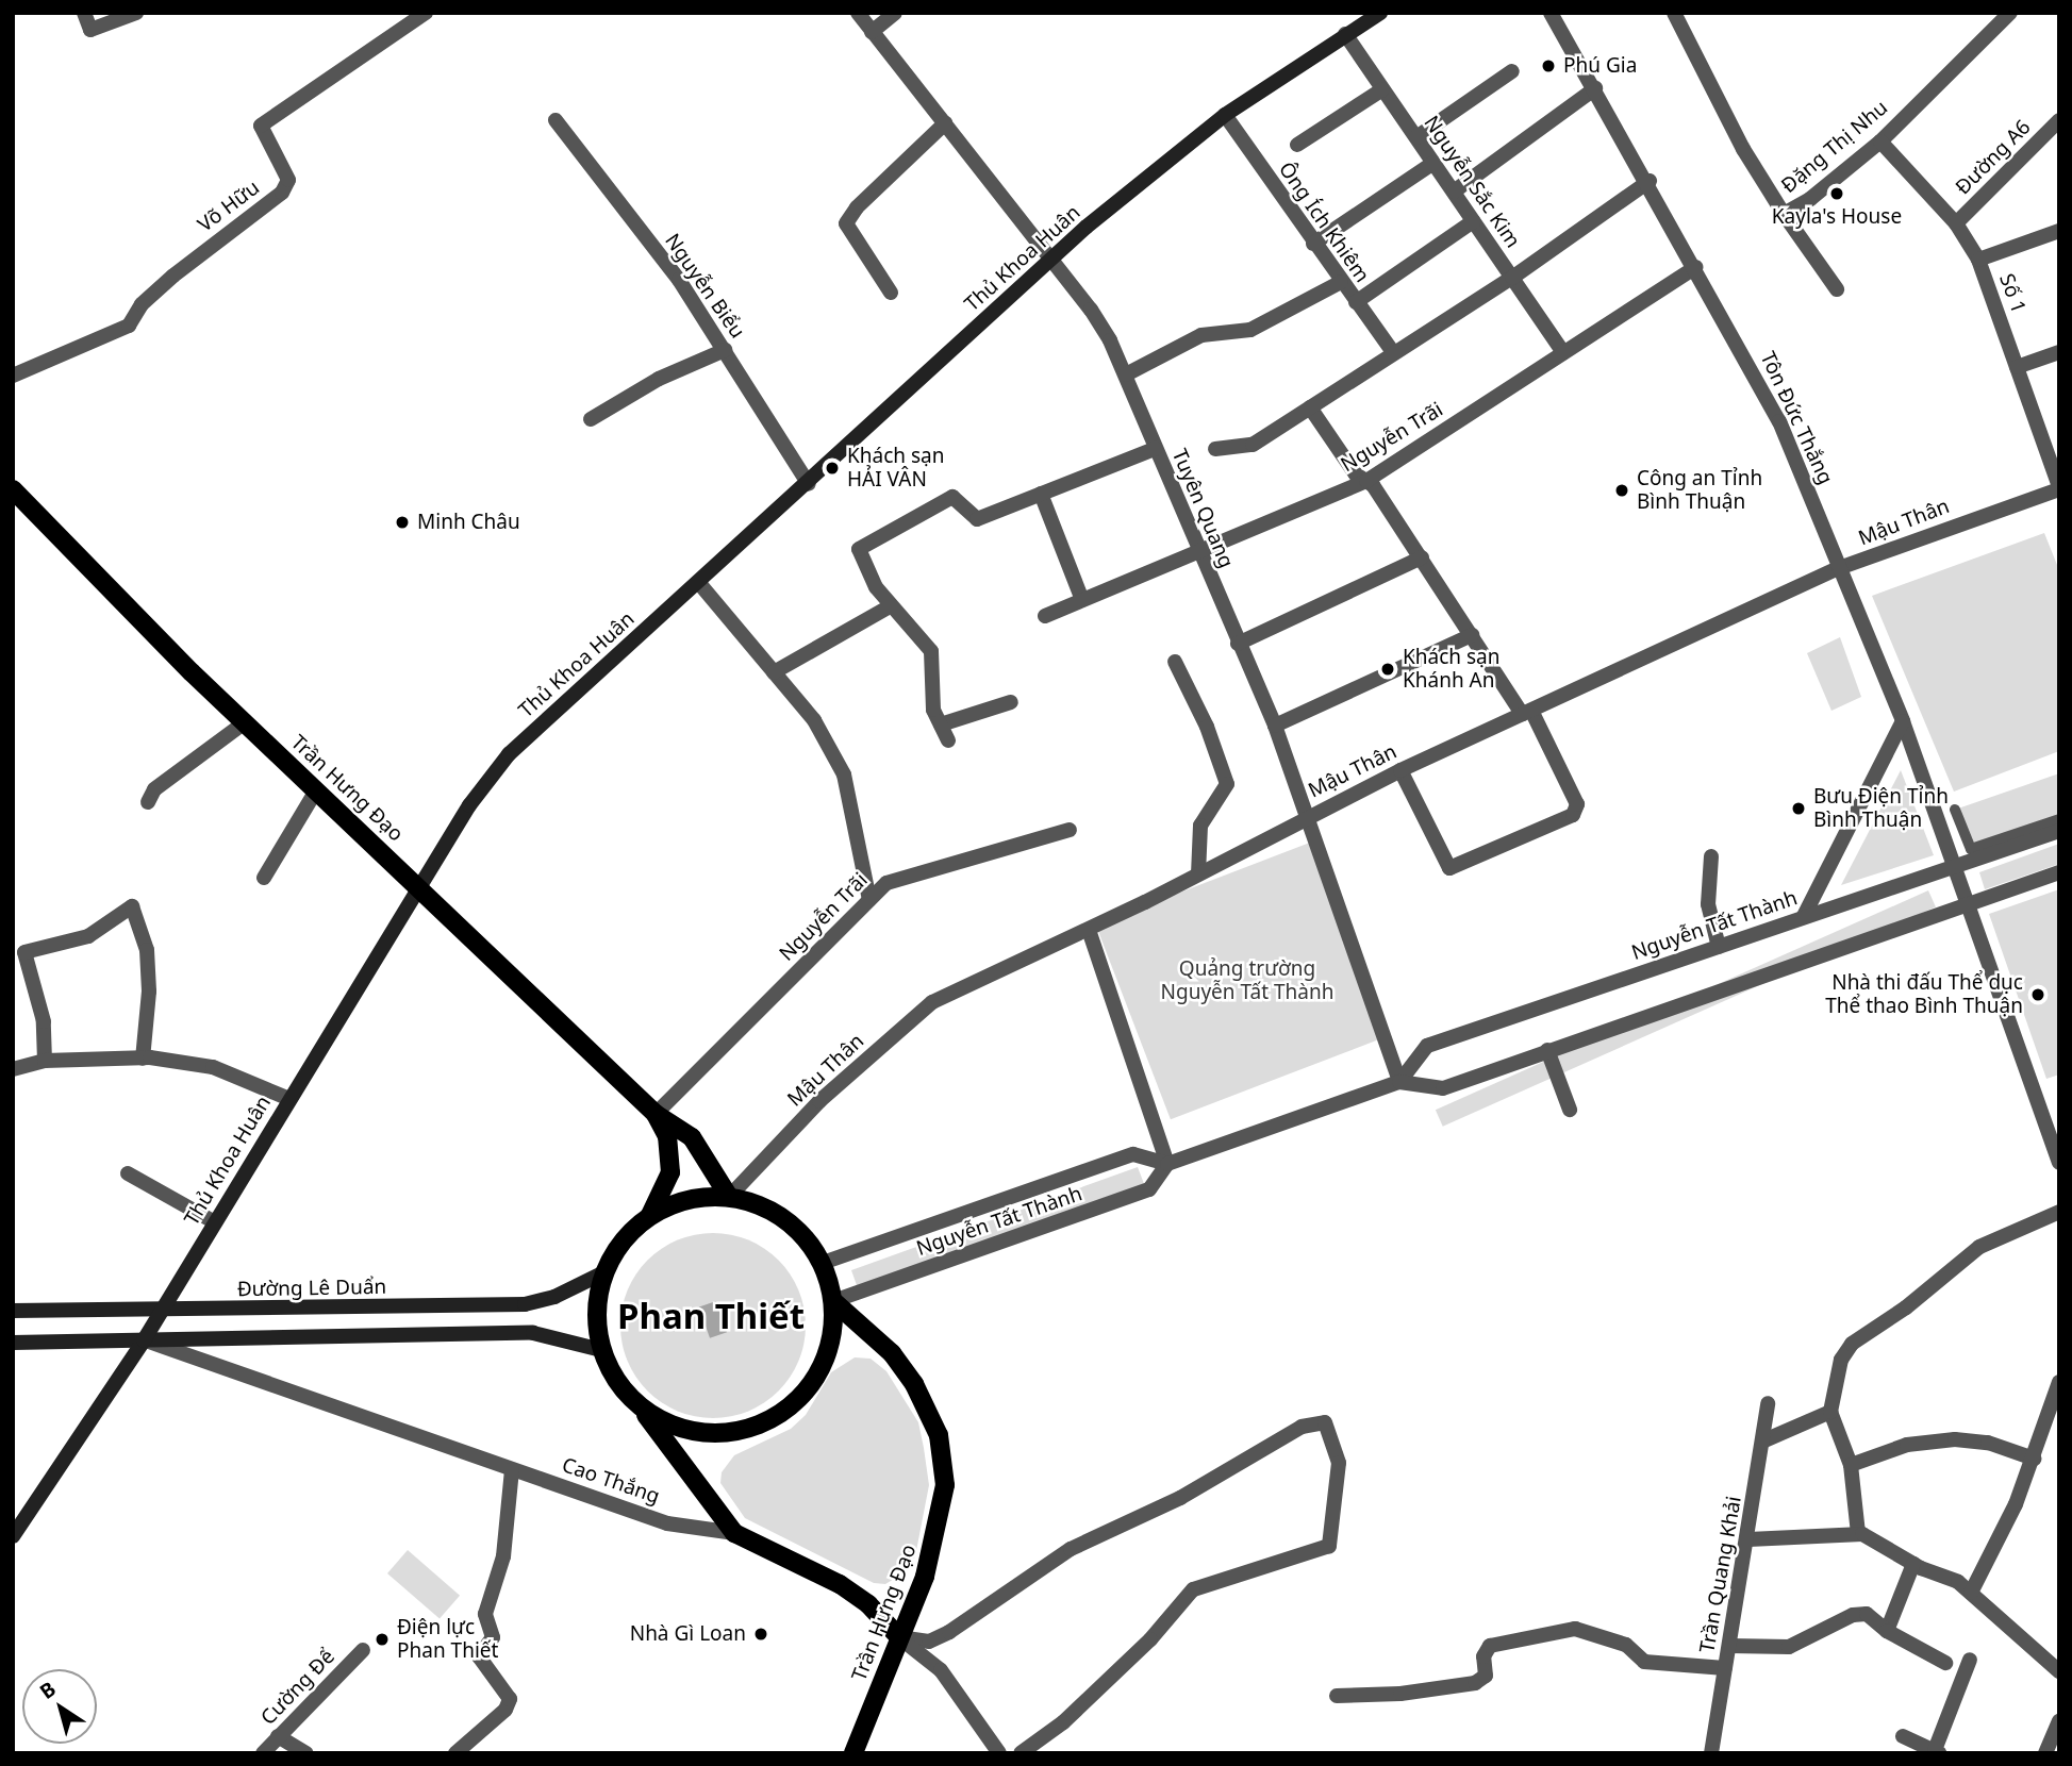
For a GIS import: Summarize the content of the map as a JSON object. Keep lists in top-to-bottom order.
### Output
{
  "streets": {
    "main road": [
      "Thủ Khoa Huân",
      "Trần Hưng Đạo",
      "Đường Lê Duẩn",
      "Cao Thắng"
    ],
    "street": [
      "Đặng Thị Nhu",
      "Đường A6",
      "Nguyễn Sắc Kim",
      "Võ Hữu",
      "Ông Ích Khiêm",
      "Nguyễn Biểu",
      "Số 1",
      "Tôn Đức Thắng",
      "Nguyễn Trãi",
      "Tuyên Quang",
      "Mậu Thân",
      "Nguyễn Tất Thành",
      "Trần Quang Khải",
      "Cường Để"
    ]
  },
  "crossings": [
    ["Đặng Thị Nhu", "Số 1"],
    ["Đường A6", "Số 1"],
    ["Nguyễn Sắc Kim", "Thủ Khoa Huân"],
    ["Nguyễn Sắc Kim", "Nguyễn Trãi"],
    ["Ông Ích Khiêm", "Thủ Khoa Huân"],
    ["Thủ Khoa Huân", "Nguyễn Biểu"],
    ["Thủ Khoa Huân", "Tuyên Quang"],
    ["Thủ Khoa Huân", "Trần Hưng Đạo"],
    ["Thủ Khoa Huân", "Đường Lê Duẩn"],
    ["Thủ Khoa Huân", "Cao Thắng"],
    ["Số 1", "Mậu Thân"],
    ["Tôn Đức Thắng", "Nguyễn Trãi"],
    ["Tôn Đức Thắng", "Mậu Thân"],
    ["Tôn Đức Thắng", "Nguyễn Tất Thành"],
    ["Nguyễn Trãi", "Tuyên Quang"],
    ["Nguyễn Trãi", "Trần Hưng Đạo"],
    ["Tuyên Quang", "Mậu Thân"],
    ["Tuyên Quang", "Nguyễn Tất Thành"],
    ["Mậu Thân", "Trần Hưng Đạo"],
    ["Mậu Thân", "Nguyễn Tất Thành"],
    ["Mậu Thân", "Đường Lê Duẩn"],
    ["Trần Hưng Đạo", "Nguyễn Tất Thành"],
    ["Trần Hưng Đạo", "Đường Lê Duẩn"],
    ["Trần Hưng Đạo", "Cao Thắng"],
    ["Nguyễn Tất Thành", "Đường Lê Duẩn"]
  ],
  "districts": ["Phan Thiết"],
  "parks": ["Quảng trường Nguyễn Tất Thành"],
  "places": [
    "Phú Gia",
    "Kayla's House",
    "Khách sạn HẢI VÂN",
    "Công an Tỉnh Bình Thuận",
    "Minh Châu",
    "Khách sạn Khánh An",
    "Bưu Điện Tỉnh Bình Thuận",
    "Nhà thi đấu Thể dục Thể thao Bình Thuận",
    "Nhà Gì Loan",
    "Điện lực Phan Thiết"
  ],
  "north": "top left"
}
